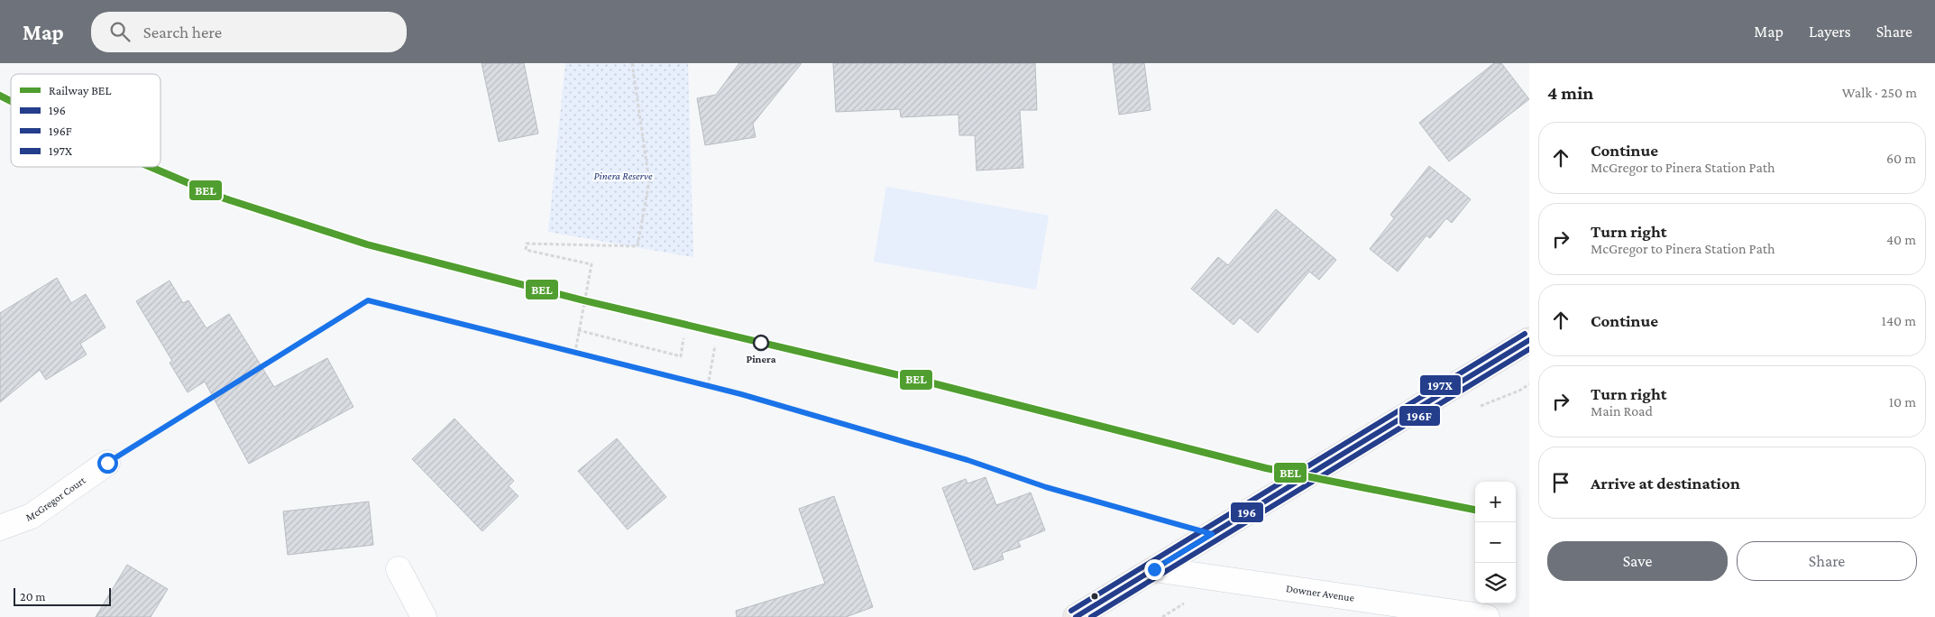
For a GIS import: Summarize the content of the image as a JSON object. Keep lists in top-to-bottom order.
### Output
{
  "streets": {
    "street": ["McGregor Court", "Downer Avenue"]
  },
  "parks": ["Pinera Reserve"],
  "places": ["Pinera"],
  "lines": [
    "rail line BEL",
    "transit line 197X",
    "transit line 196",
    "transit line 196F"
  ],
  "legend": [
    "Railway BEL",
    "196",
    "196F",
    "197X"
  ],
  "scale_bar": "20 m",
  "page": {
    "header": "Map",
    "search": "Search here",
    "nav": ["Map", "Layers", "Share"],
    "heading": ["4 min", "Walk · 250 m"],
    "list": [
      ["Continue", "McGregor to Pinera Station Path", "60 m"],
      ["Turn right", "McGregor to Pinera Station Path", "40 m"],
      ["Continue", "140 m"],
      ["Turn right", "Main Road", "10 m"],
      "Arrive at destination"
    ],
    "map_buttons": ["+", "−"],
    "buttons": ["Save", "Share"],
    "scale": "20 m"
  }
}
